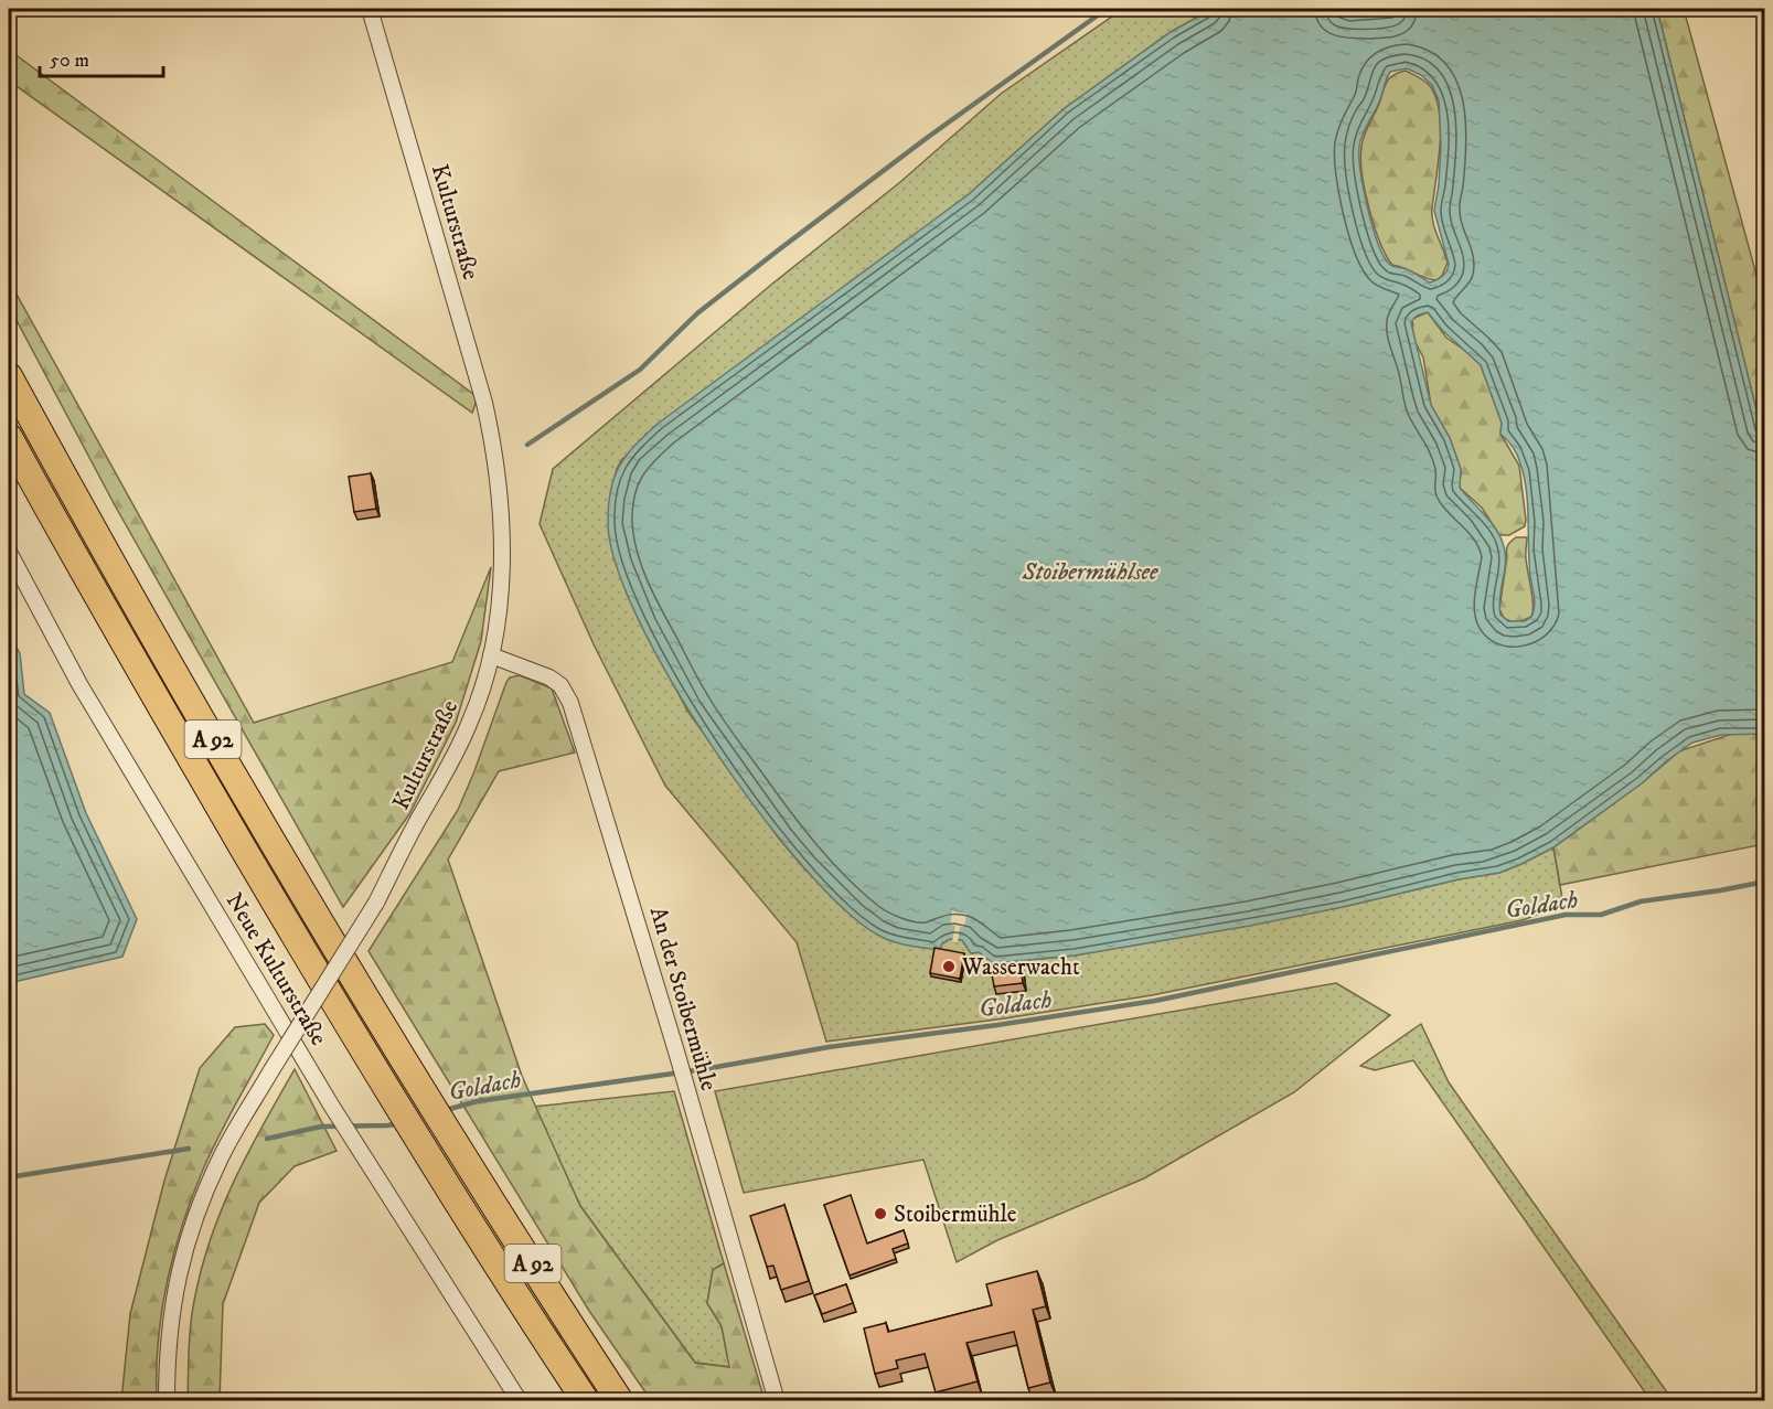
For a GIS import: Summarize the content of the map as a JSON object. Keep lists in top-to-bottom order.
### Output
{
  "streets": {
    "highway": ["A 92"],
    "street": ["Kulturstraße", "Neue Kulturstraße", "An der Stoibermühle"]
  },
  "crossings": [
    ["Kulturstraße", "An der Stoibermühle"]
  ],
  "water": ["Stoibermühlsee", "Goldach"],
  "places": ["Wasserwacht", "Stoibermühle"],
  "scale_bar": "50 m"
}
